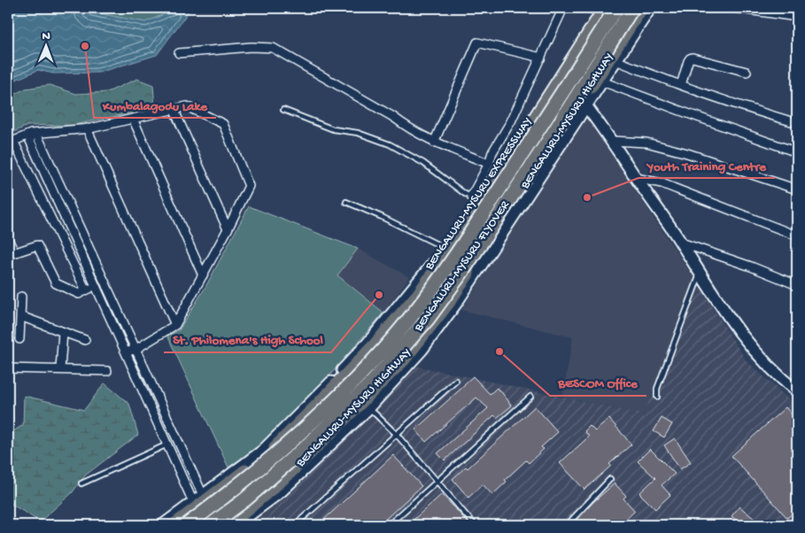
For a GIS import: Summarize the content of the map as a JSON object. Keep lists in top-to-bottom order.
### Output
{
  "streets": {
    "highway": ["BENGALURU-MYSURU HIGHWAY", "BENGALURU-MYSURU EXPRESSWAY", "BENGALURU-MYSURU FLYOVER"]
  },
  "places": [
    "Kumbalagodu Lake",
    "Youth Training Centre",
    "St. Philomena's High School",
    "BESCOM Office"
  ],
  "north": "top"
}
